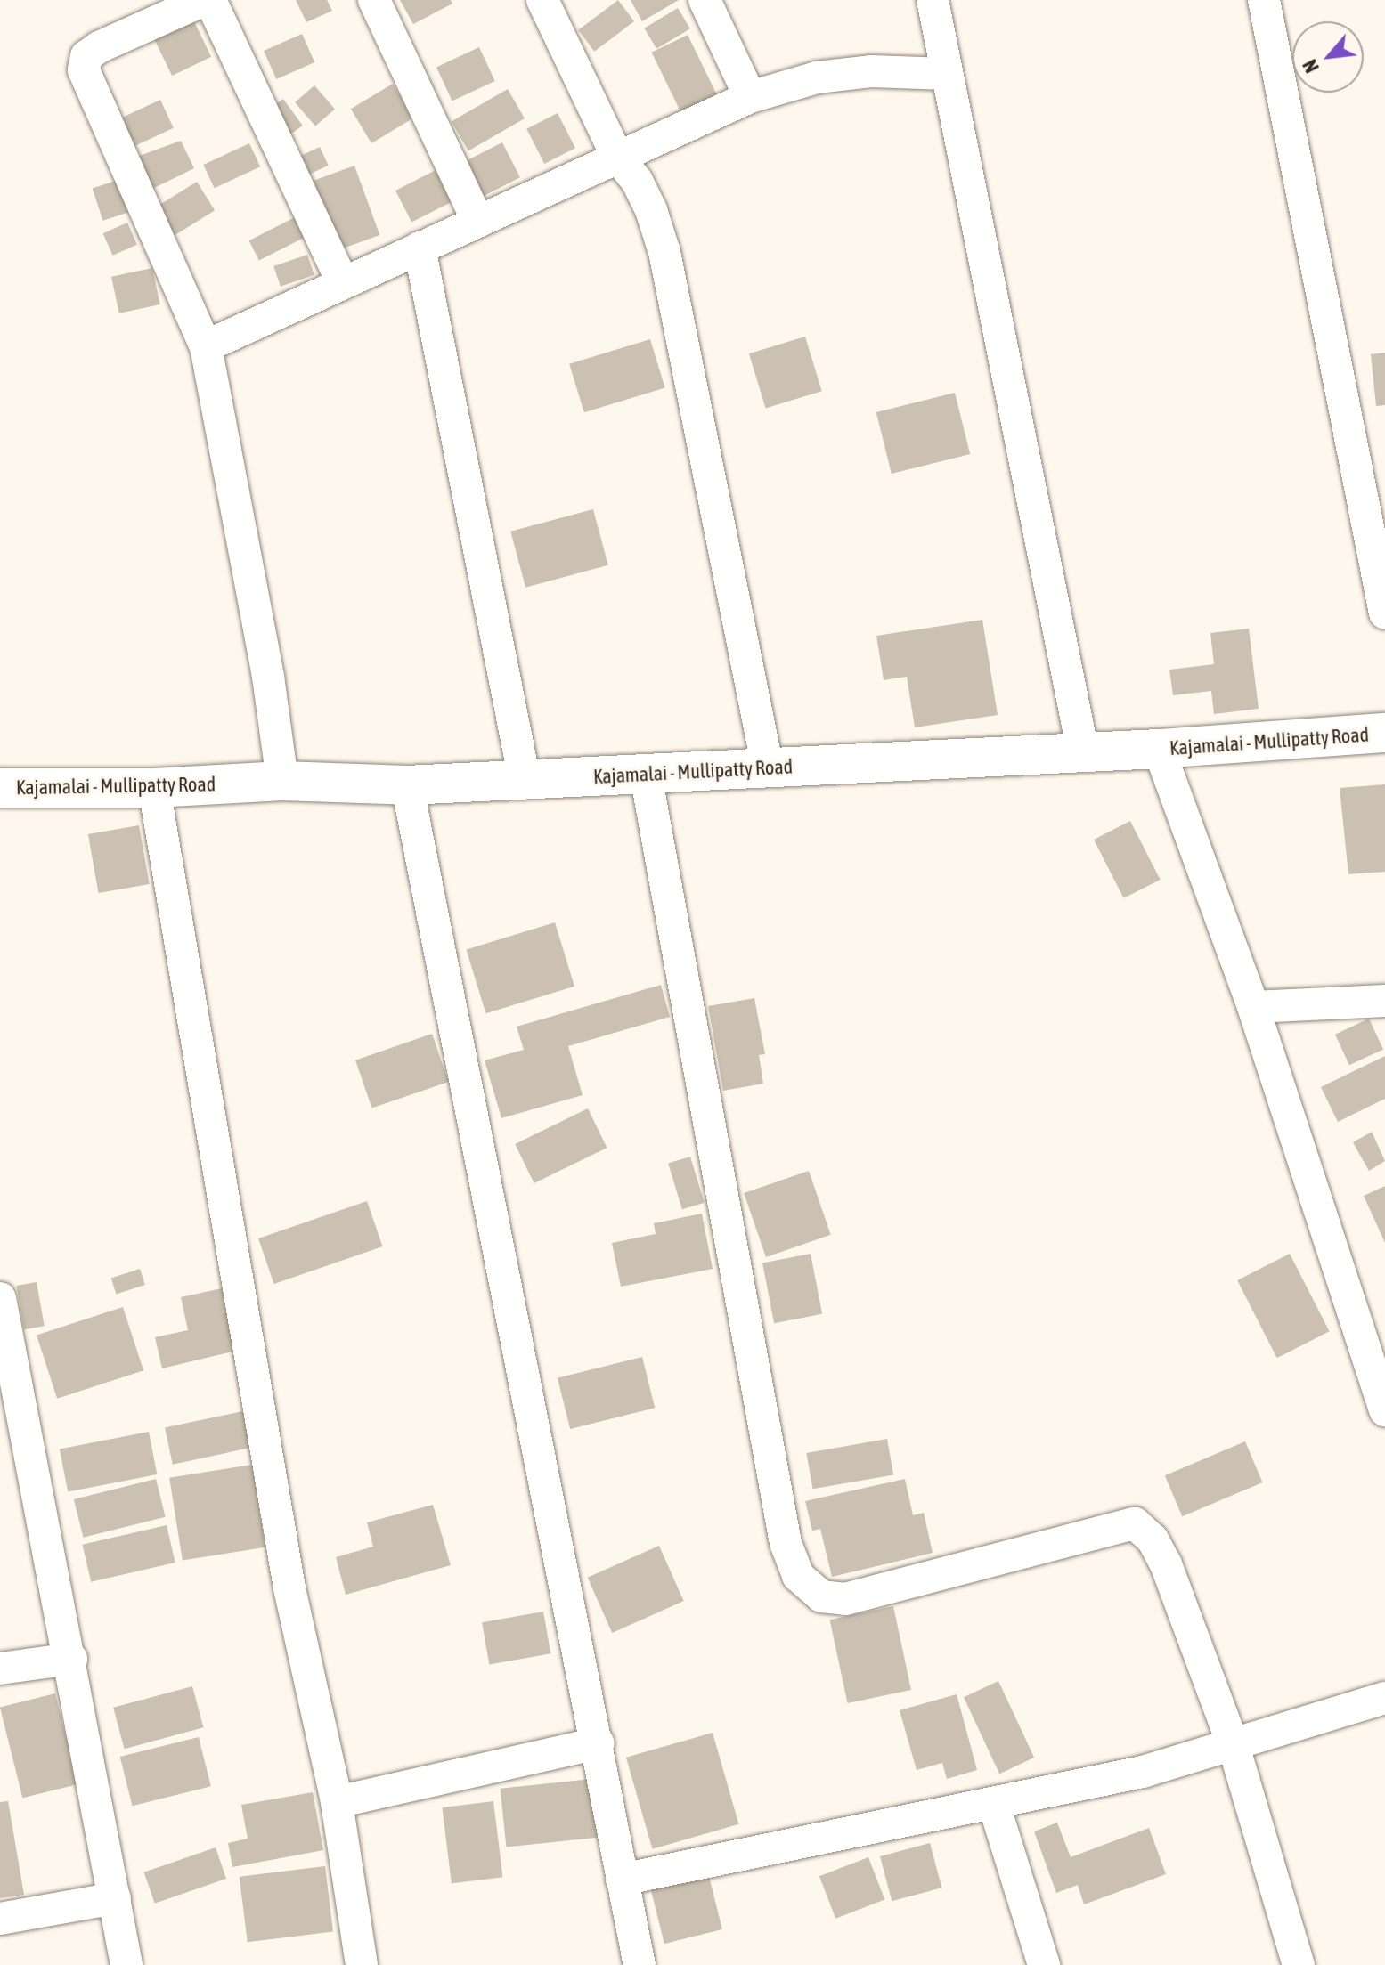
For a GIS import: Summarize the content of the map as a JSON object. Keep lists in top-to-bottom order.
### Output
{
  "streets": {
    "main road": ["Kajamalai - Mullipatty Road"]
  },
  "north": "bottom left"
}
